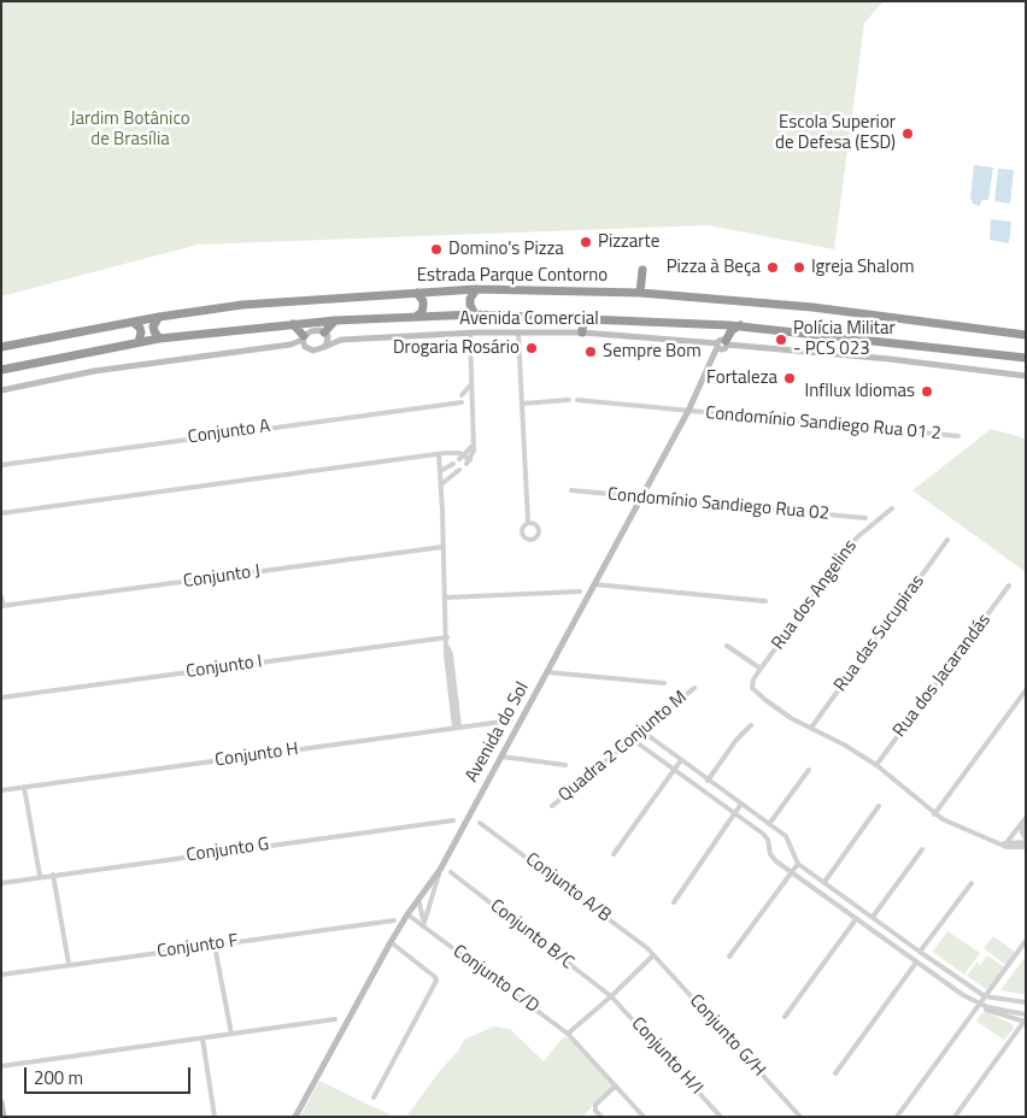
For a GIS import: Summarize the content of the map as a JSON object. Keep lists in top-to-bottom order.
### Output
{
  "streets": {
    "highway": ["Estrada Parque Contorno"],
    "street": [
      "Avenida Comercial",
      "Condomínio Sandiego Rua 01 2",
      "Conjunto A",
      "Condomínio Sandiego Rua 02",
      "Conjunto J",
      "Rua dos Angelins",
      "Rua das Sucupiras",
      "Conjunto I",
      "Rua dos Jacarandás",
      "Avenida do Sol",
      "Quadra 2 Conjunto M",
      "Conjunto H",
      "Conjunto G",
      "Conjunto A/B",
      "Conjunto B/C",
      "Conjunto F",
      "Conjunto C/D",
      "Conjunto G/H",
      "Conjunto H/I"
    ]
  },
  "crossings": [
    ["Avenida Comercial", "Avenida do Sol"],
    ["Condomínio Sandiego Rua 01 2", "Avenida do Sol"],
    ["Condomínio Sandiego Rua 02", "Avenida do Sol"],
    ["Rua dos Angelins", "Rua das Sucupiras"],
    ["Avenida do Sol", "Conjunto C/D"],
    ["Conjunto A/B", "Conjunto G/H"],
    ["Conjunto B/C", "Conjunto H/I"]
  ],
  "parks": ["Jardim Botânico de Brasília"],
  "places": [
    "Escola Superior de Defesa (ESD)",
    "Pizzarte",
    "Domino's Pizza",
    "Pizza à Beça",
    "Igreja Shalom",
    "Polícia Militar - PCS 023",
    "Drogaria Rosário",
    "Sempre Bom",
    "Fortaleza",
    "Infllux Idiomas"
  ],
  "scale_bar": "200 m"
}
